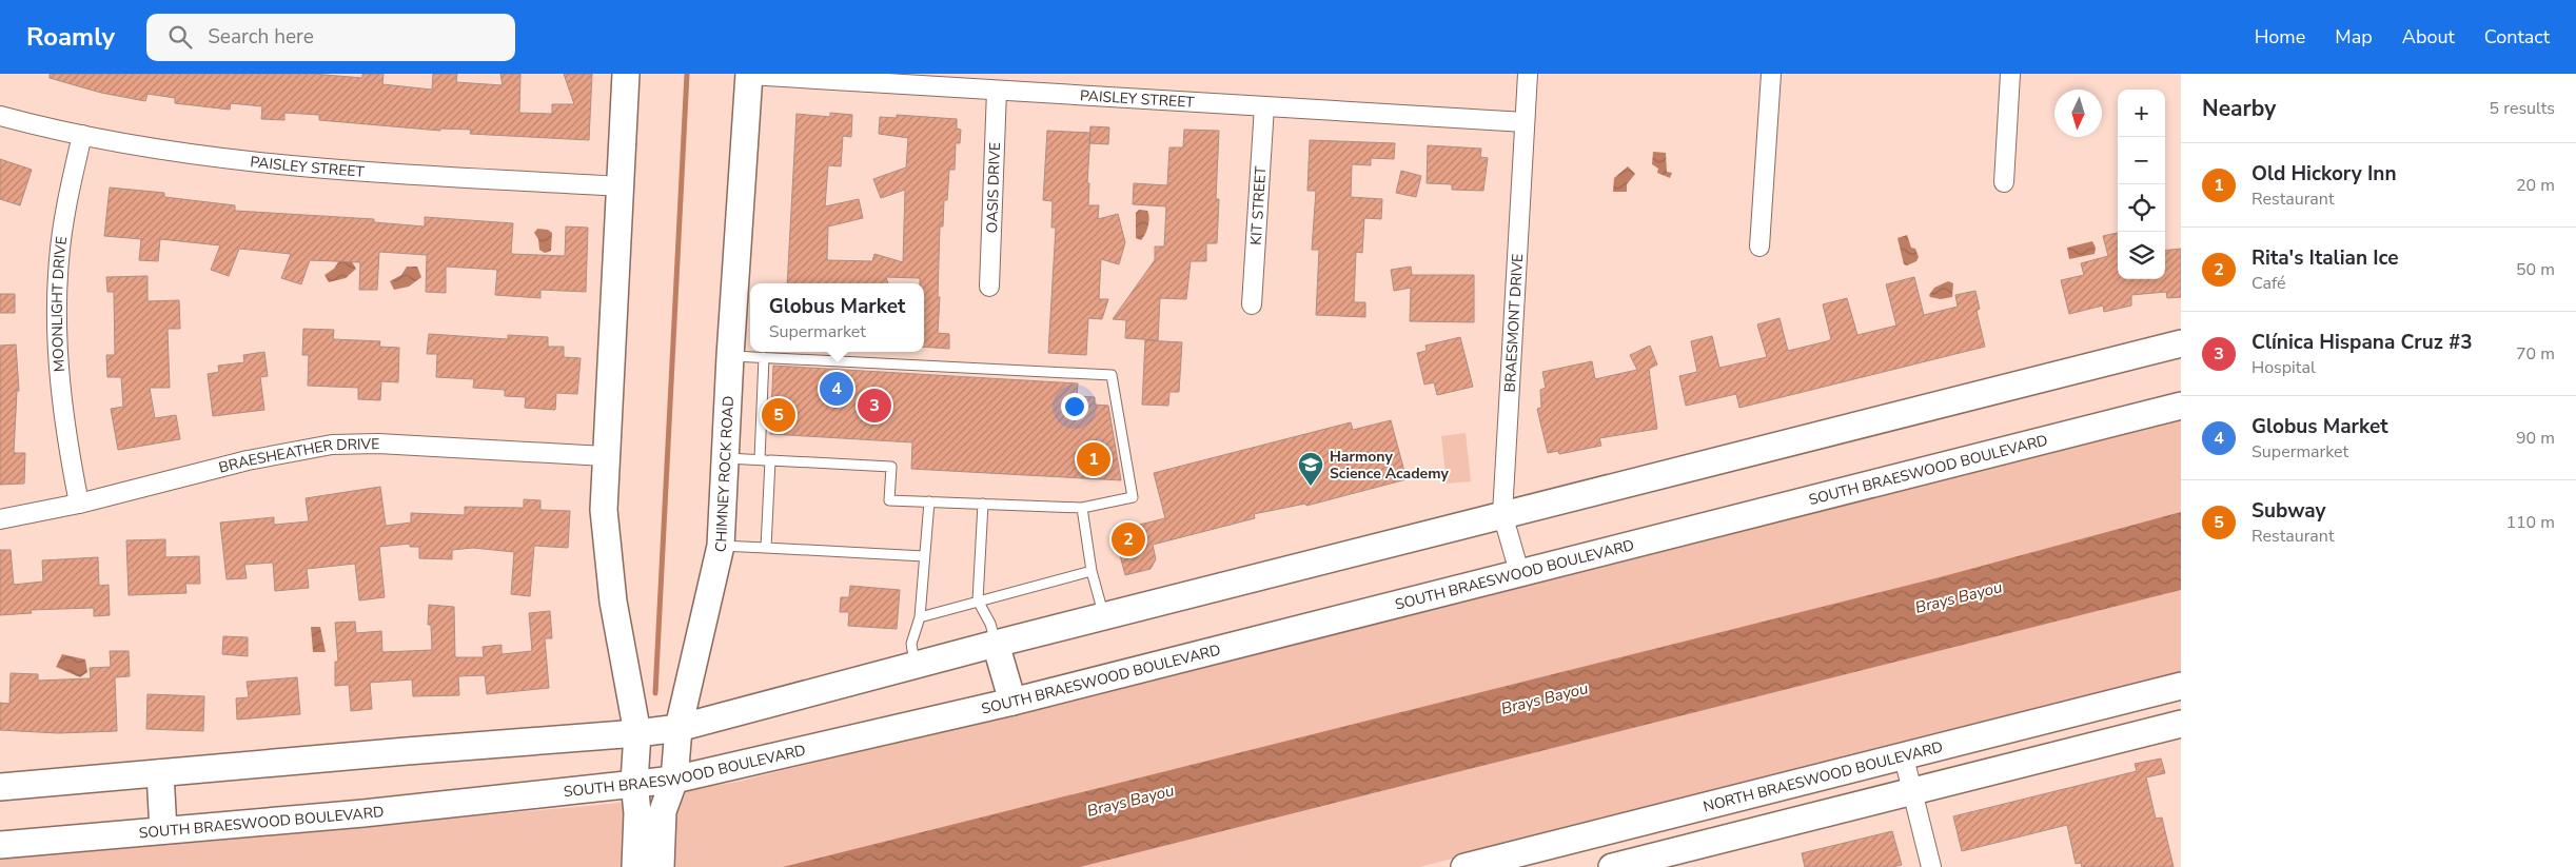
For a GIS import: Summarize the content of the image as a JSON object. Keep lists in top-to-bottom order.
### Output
{
  "streets": {
    "main road": ["SOUTH BRAESWOOD BOULEVARD", "CHIMNEY ROCK ROAD", "NORTH BRAESWOOD BOULEVARD"],
    "street": [
      "PAISLEY STREET",
      "OASIS DRIVE",
      "KIT STREET",
      "MOONLIGHT DRIVE",
      "BRAESMONT DRIVE",
      "BRAESHEATHER DRIVE"
    ]
  },
  "crossings": [
    ["PAISLEY STREET", "OASIS DRIVE"],
    ["PAISLEY STREET", "KIT STREET"],
    ["PAISLEY STREET", "MOONLIGHT DRIVE"],
    ["PAISLEY STREET", "BRAESMONT DRIVE"],
    ["PAISLEY STREET", "CHIMNEY ROCK ROAD"],
    ["MOONLIGHT DRIVE", "BRAESHEATHER DRIVE"],
    ["BRAESMONT DRIVE", "SOUTH BRAESWOOD BOULEVARD"],
    ["SOUTH BRAESWOOD BOULEVARD", "CHIMNEY ROCK ROAD"]
  ],
  "water": ["Brays Bayou"],
  "places": {
    "school or university": ["Harmony Science Academy"]
  },
  "north": "bottom",
  "page": {
    "header": "Roamly",
    "search": "Search here",
    "nav": [
      "Home",
      "Map",
      "About",
      "Contact"
    ],
    "heading": ["Nearby", "5 results"],
    "map_buttons": ["+", "−"],
    "list": [
      {
        "mark": "1",
        "name": "Old Hickory Inn",
        "note": "Restaurant",
        "value": "20 m"
      },
      {
        "mark": "2",
        "name": "Rita's Italian Ice",
        "note": "Café",
        "value": "50 m"
      },
      {
        "mark": "3",
        "name": "Clínica Hispana Cruz #3",
        "note": "Hospital",
        "value": "70 m"
      },
      {
        "mark": "4",
        "name": "Globus Market",
        "note": "Supermarket",
        "value": "90 m"
      },
      {
        "mark": "5",
        "name": "Subway",
        "note": "Restaurant",
        "value": "110 m"
      }
    ],
    "popup": ["Globus Market", "Supermarket"],
    "pins": [
      "4",
      "3",
      "5",
      "1",
      "2"
    ]
  }
}
